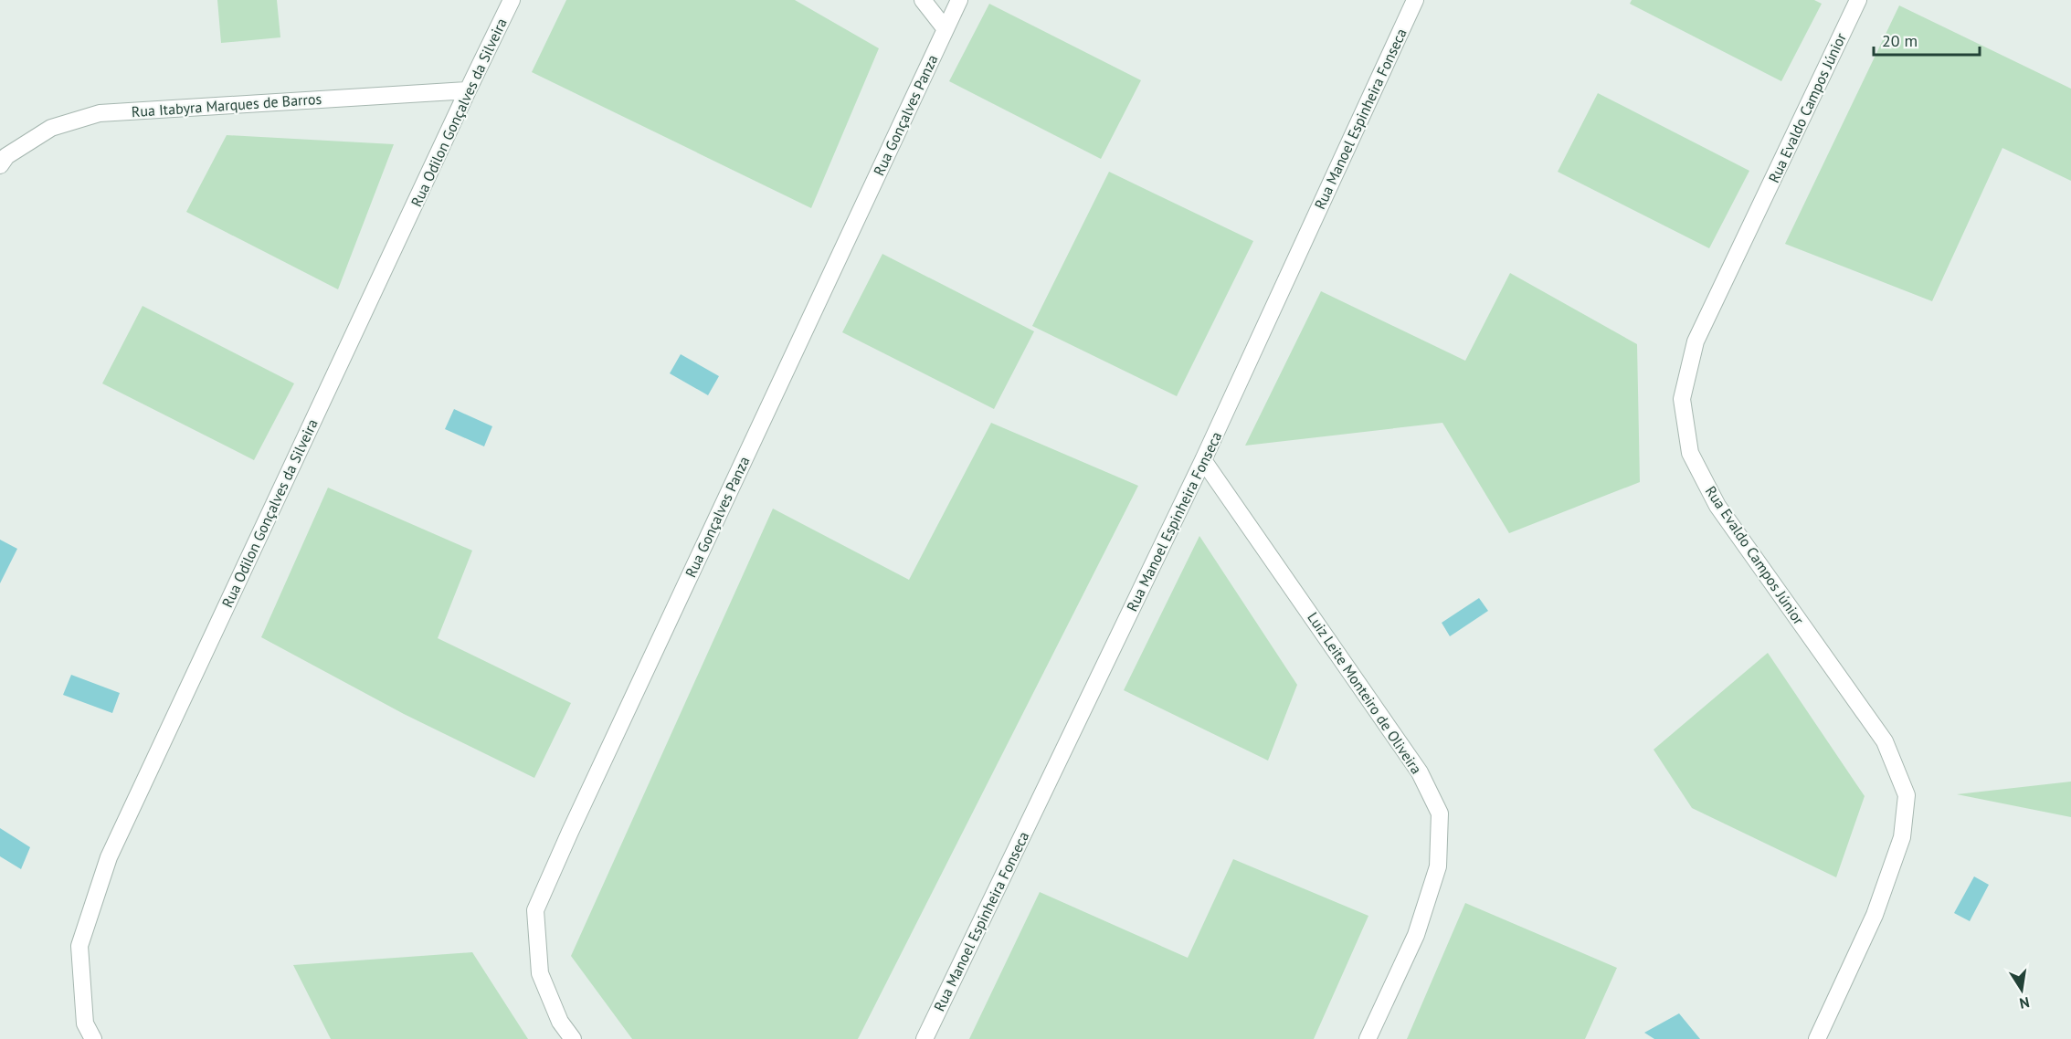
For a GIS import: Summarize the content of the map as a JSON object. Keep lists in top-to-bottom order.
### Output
{
  "streets": {
    "street": [
      "Rua Itabyra Marques de Barros",
      "Rua Evaldo Campos Júnior",
      "Rua Odilon Gonçalves da Silveira",
      "Rua Gonçalves Panza",
      "Rua Manoel Espinheira Fonseca",
      "Luiz Leite Monteiro de Oliveira"
    ]
  },
  "crossings": [
    ["Rua Itabyra Marques de Barros", "Rua Odilon Gonçalves da Silveira"],
    ["Rua Manoel Espinheira Fonseca", "Luiz Leite Monteiro de Oliveira"]
  ],
  "scale_bar": "20 m",
  "north": "bottom"
}
